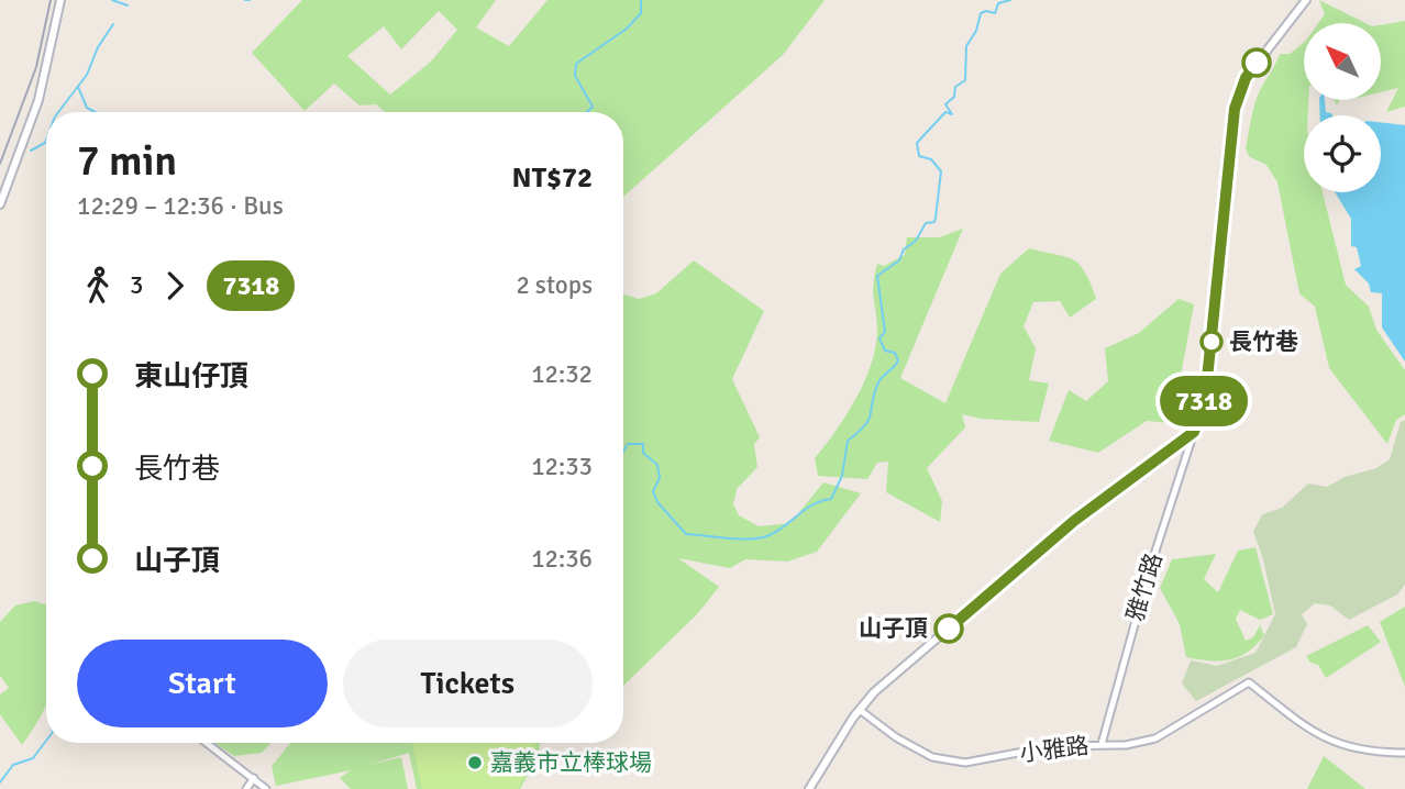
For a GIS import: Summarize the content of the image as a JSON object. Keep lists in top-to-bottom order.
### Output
{
  "streets": {
    "street": ["雅竹路", "小雅路"]
  },
  "crossings": [
    ["雅竹路", "小雅路"]
  ],
  "places": ["長竹巷", "山子頂", "嘉義市立棒球場"],
  "lines": ["bus line 7318"],
  "north": "top left",
  "page": {
    "on_map": "7318",
    "heading": ["7 min", "12:29 – 12:36 · Bus", "NT$72"],
    "legs": ["3", "7318", "2 stops"],
    "list": [
      {
        "name": "東山仔頂",
        "value": "12:32"
      },
      {
        "name": "長竹巷",
        "value": "12:33"
      },
      {
        "name": "山子頂",
        "value": "12:36"
      }
    ],
    "buttons": ["Start", "Tickets"]
  }
}
